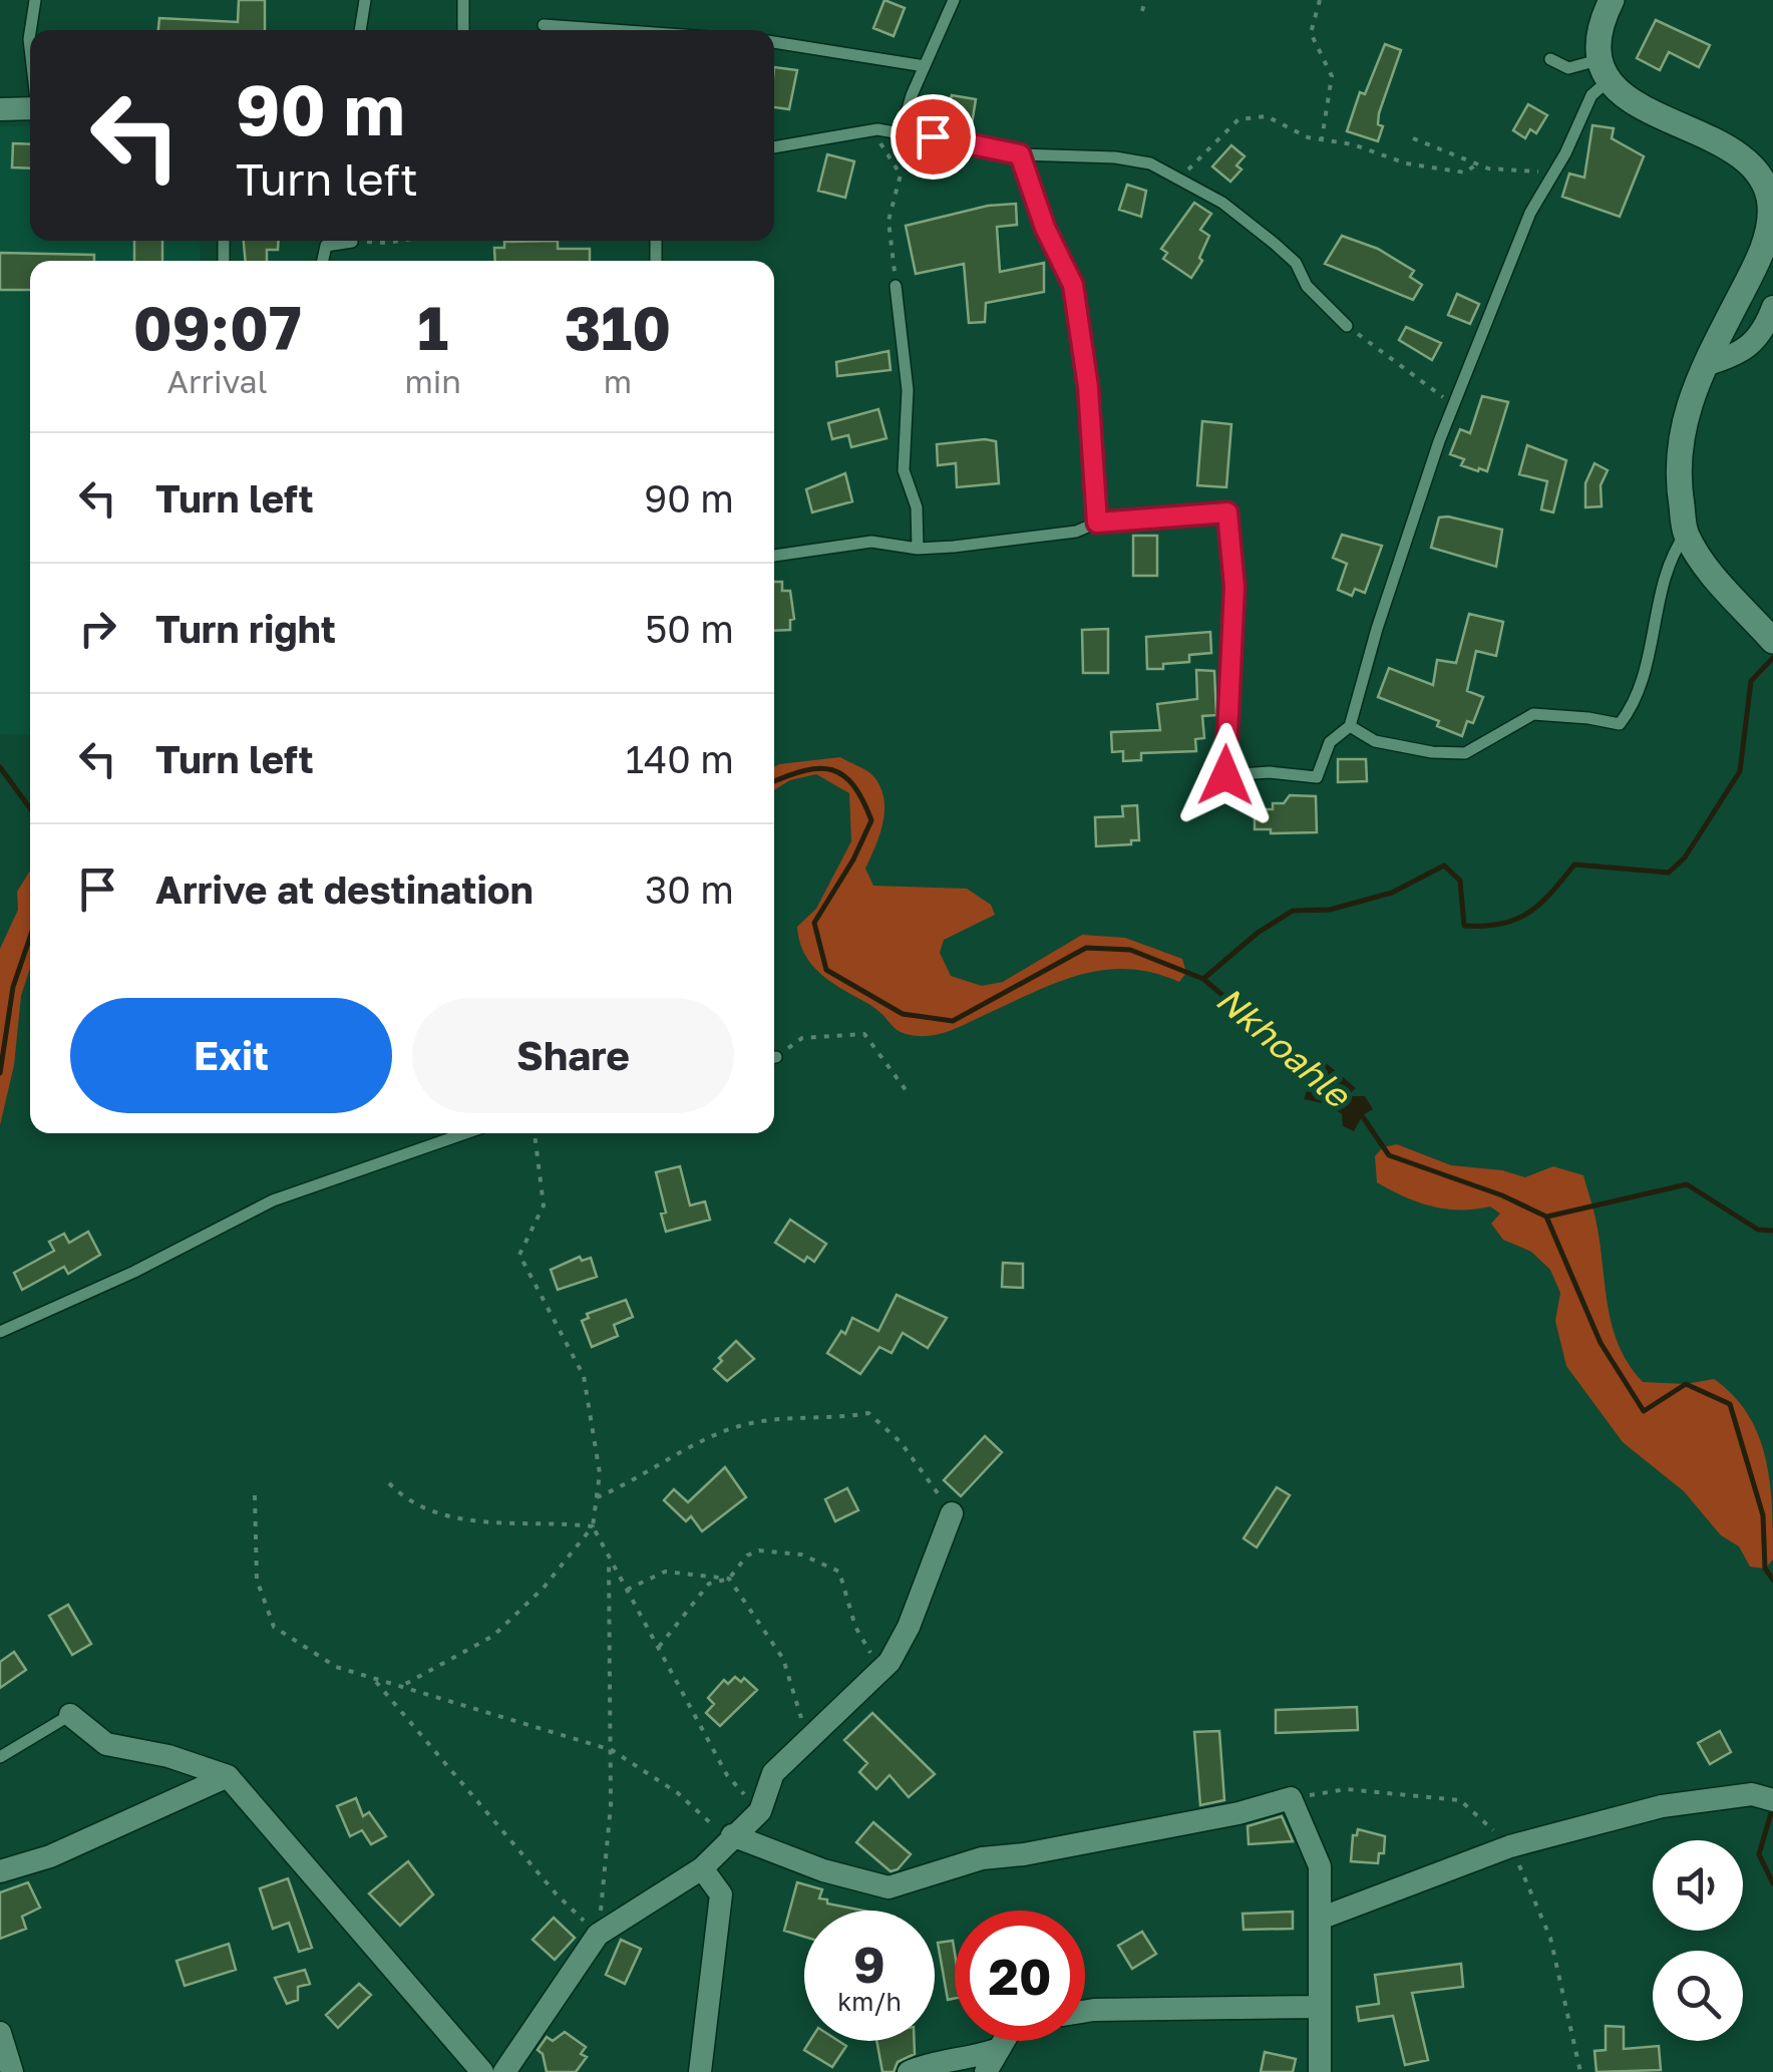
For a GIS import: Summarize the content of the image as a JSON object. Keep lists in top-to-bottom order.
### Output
{
  "water": ["Nkhoahle"],
  "page": {
    "turn": ["90 m", "Turn left"],
    "eta": [
      "09:07",
      "Arrival",
      "1",
      "min",
      "310",
      "m"
    ],
    "list": [
      {
        "name": "Turn left",
        "value": "90 m"
      },
      {
        "name": "Turn right",
        "value": "50 m"
      },
      {
        "name": "Turn left",
        "value": "140 m"
      },
      {
        "name": "Arrive at destination",
        "value": "30 m"
      }
    ],
    "buttons": ["Exit", "Share"],
    "speed": "9 km/h",
    "limit": "20"
  }
}
